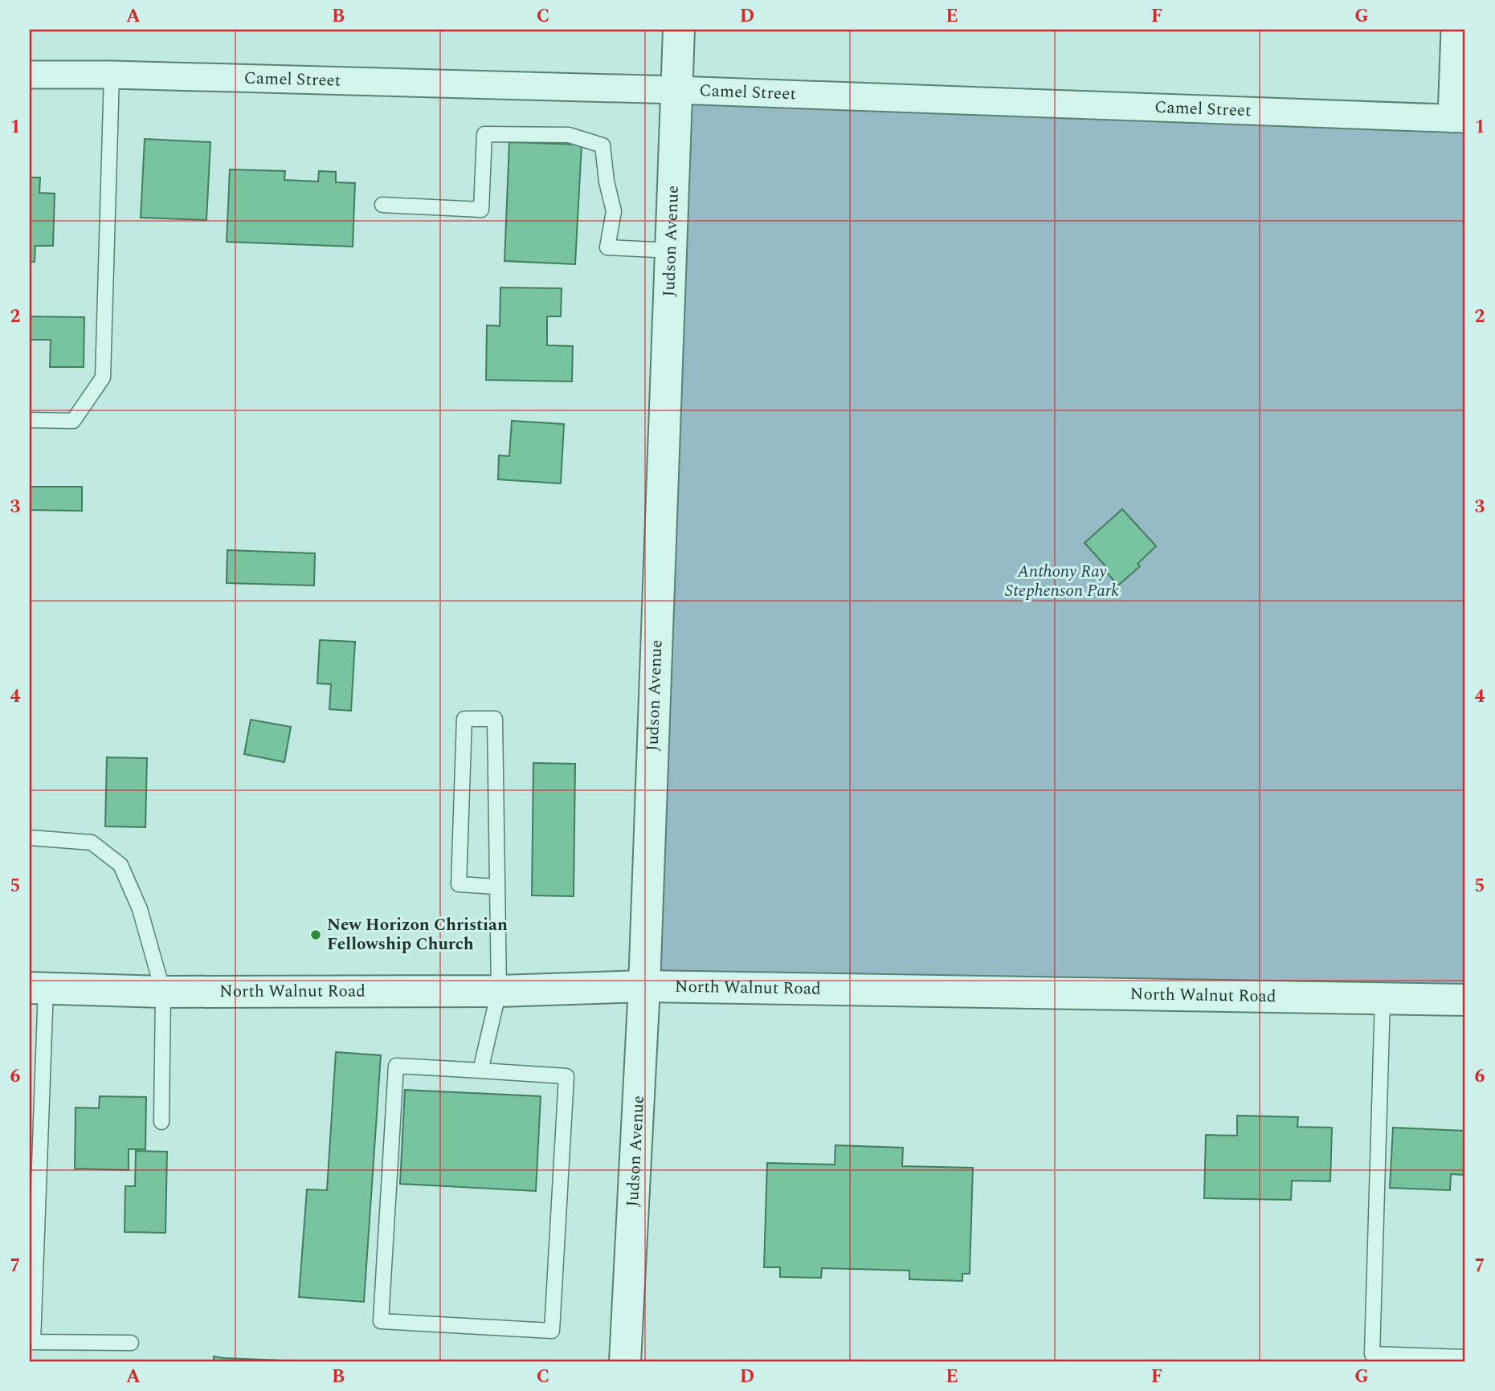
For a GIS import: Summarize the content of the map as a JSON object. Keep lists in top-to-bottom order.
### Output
{
  "streets": {
    "street": ["Camel Street", "Judson Avenue", "North Walnut Road"]
  },
  "crossings": [
    ["Camel Street", "Judson Avenue"],
    ["Judson Avenue", "North Walnut Road"]
  ],
  "parks": ["Anthony Ray Stephenson Park"],
  "places": ["New Horizon Christian Fellowship Church"],
  "grid": {
    "columns": [
      "A",
      "B",
      "C",
      "D",
      "E",
      "F",
      "G"
    ],
    "rows": [
      "1",
      "2",
      "3",
      "4",
      "5",
      "6",
      "7"
    ]
  }
}
